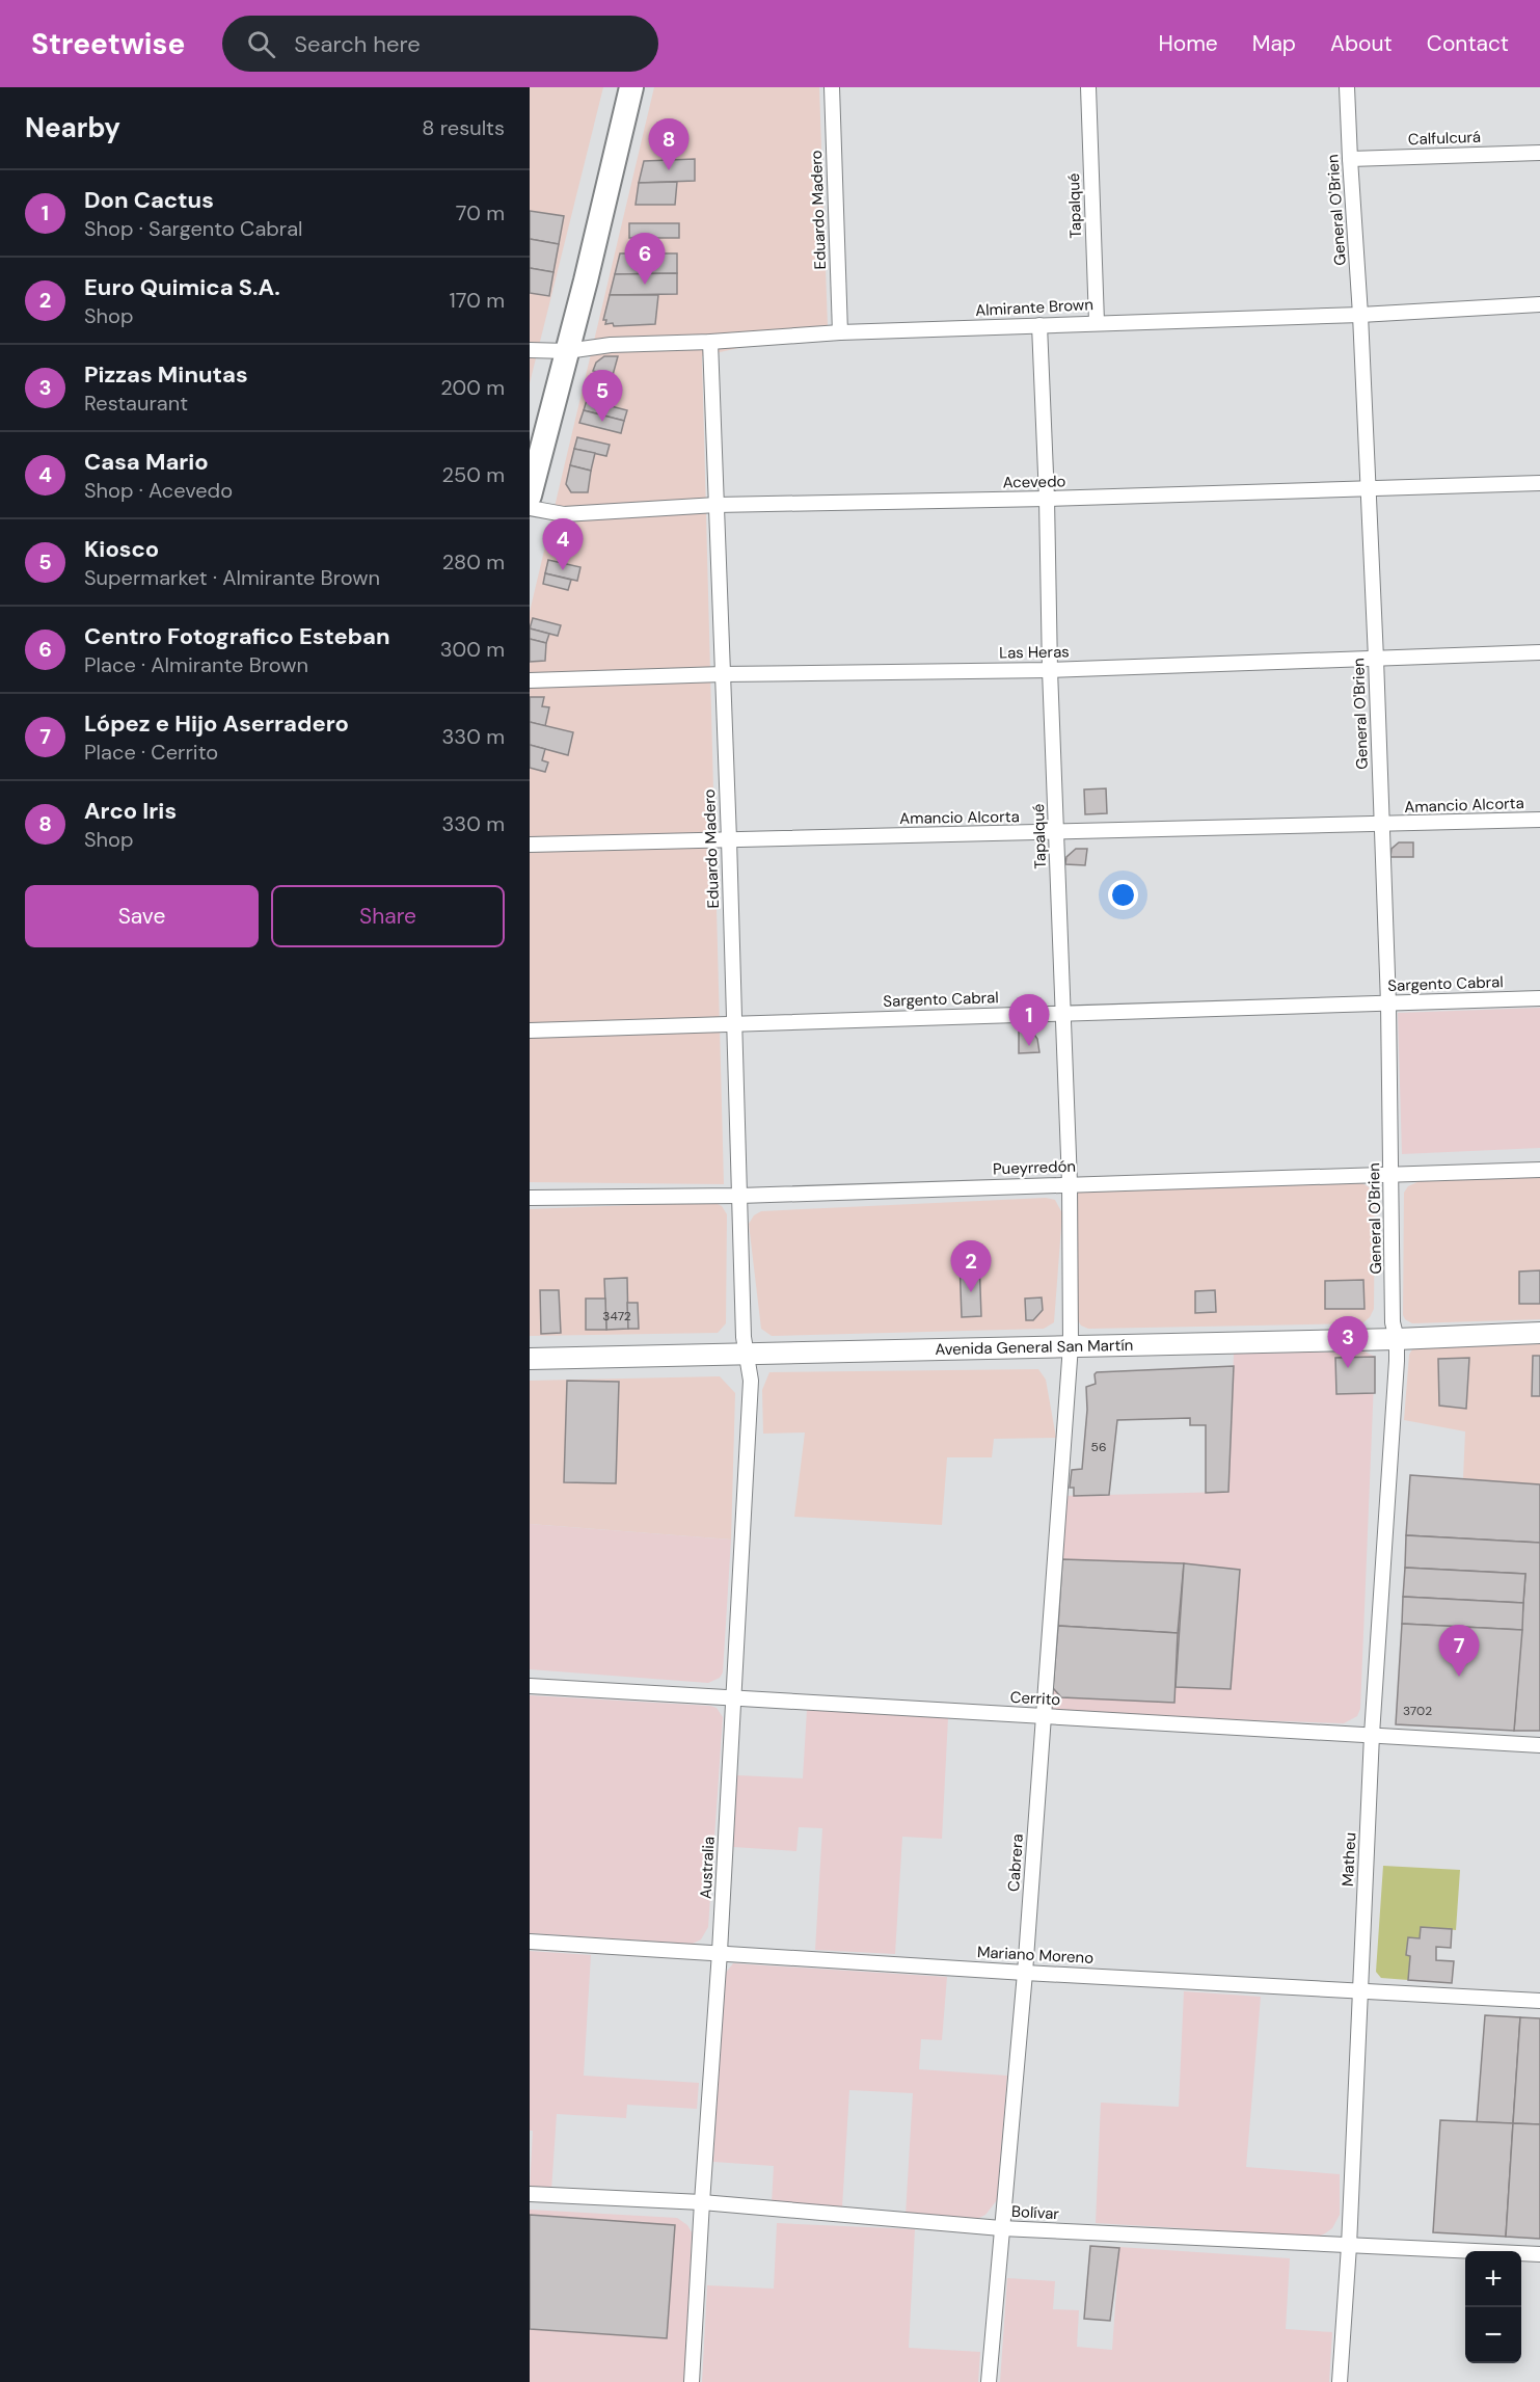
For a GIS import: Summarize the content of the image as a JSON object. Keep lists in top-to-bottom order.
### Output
{
  "streets": {
    "main road": ["Avenida General San Martín"],
    "street": [
      "Calfulcurá",
      "Tapalqué",
      "Eduardo Madero",
      "General O'Brien",
      "Almirante Brown",
      "Acevedo",
      "Las Heras",
      "Amancio Alcorta",
      "Sargento Cabral",
      "Pueyrredón",
      "Cerrito",
      "Matheu",
      "Cabrera",
      "Australia",
      "Mariano Moreno",
      "Bolívar"
    ]
  },
  "crossings": [
    ["Calfulcurá", "General O'Brien"],
    ["Tapalqué", "Almirante Brown"],
    ["Tapalqué", "Acevedo"],
    ["Tapalqué", "Las Heras"],
    ["Tapalqué", "Amancio Alcorta"],
    ["Tapalqué", "Sargento Cabral"],
    ["Tapalqué", "Pueyrredón"],
    ["Tapalqué", "Avenida General San Martín"],
    ["Tapalqué", "Cabrera"],
    ["Eduardo Madero", "Almirante Brown"],
    ["Eduardo Madero", "Acevedo"],
    ["Eduardo Madero", "Las Heras"],
    ["Eduardo Madero", "Amancio Alcorta"],
    ["Eduardo Madero", "Sargento Cabral"],
    ["Eduardo Madero", "Pueyrredón"],
    ["Eduardo Madero", "Avenida General San Martín"],
    ["Eduardo Madero", "Australia"],
    ["General O'Brien", "Almirante Brown"],
    ["General O'Brien", "Acevedo"],
    ["General O'Brien", "Las Heras"],
    ["General O'Brien", "Amancio Alcorta"],
    ["General O'Brien", "Sargento Cabral"],
    ["General O'Brien", "Pueyrredón"],
    ["General O'Brien", "Avenida General San Martín"],
    ["General O'Brien", "Matheu"],
    ["Avenida General San Martín", "Matheu"],
    ["Avenida General San Martín", "Cabrera"],
    ["Avenida General San Martín", "Australia"],
    ["Cerrito", "Matheu"],
    ["Cerrito", "Cabrera"],
    ["Cerrito", "Australia"],
    ["Matheu", "Mariano Moreno"],
    ["Matheu", "Bolívar"],
    ["Cabrera", "Mariano Moreno"],
    ["Cabrera", "Bolívar"],
    ["Australia", "Mariano Moreno"],
    ["Australia", "Bolívar"]
  ],
  "house_numbers": ["3472", "56", "3702"],
  "page": {
    "header": "Streetwise",
    "search": "Search here",
    "nav": [
      "Home",
      "Map",
      "About",
      "Contact"
    ],
    "heading": ["Nearby", "8 results"],
    "pins": [
      "8",
      "6",
      "5",
      "4",
      "1",
      "2",
      "3",
      "7"
    ],
    "list": [
      {
        "mark": "1",
        "name": "Don Cactus",
        "note": "Shop · Sargento Cabral",
        "value": "70 m"
      },
      {
        "mark": "2",
        "name": "Euro Quimica S.A.",
        "note": "Shop",
        "value": "170 m"
      },
      {
        "mark": "3",
        "name": "Pizzas Minutas",
        "note": "Restaurant",
        "value": "200 m"
      },
      {
        "mark": "4",
        "name": "Casa Mario",
        "note": "Shop · Acevedo",
        "value": "250 m"
      },
      {
        "mark": "5",
        "name": "Kiosco",
        "note": "Supermarket · Almirante Brown",
        "value": "280 m"
      },
      {
        "mark": "6",
        "name": "Centro Fotografico Esteban",
        "note": "Place · Almirante Brown",
        "value": "300 m"
      },
      {
        "mark": "7",
        "name": "López e Hijo Aserradero",
        "note": "Place · Cerrito",
        "value": "330 m"
      },
      {
        "mark": "8",
        "name": "Arco Iris",
        "note": "Shop",
        "value": "330 m"
      }
    ],
    "buttons": ["Save", "Share"],
    "map_buttons": ["+", "−"]
  }
}
